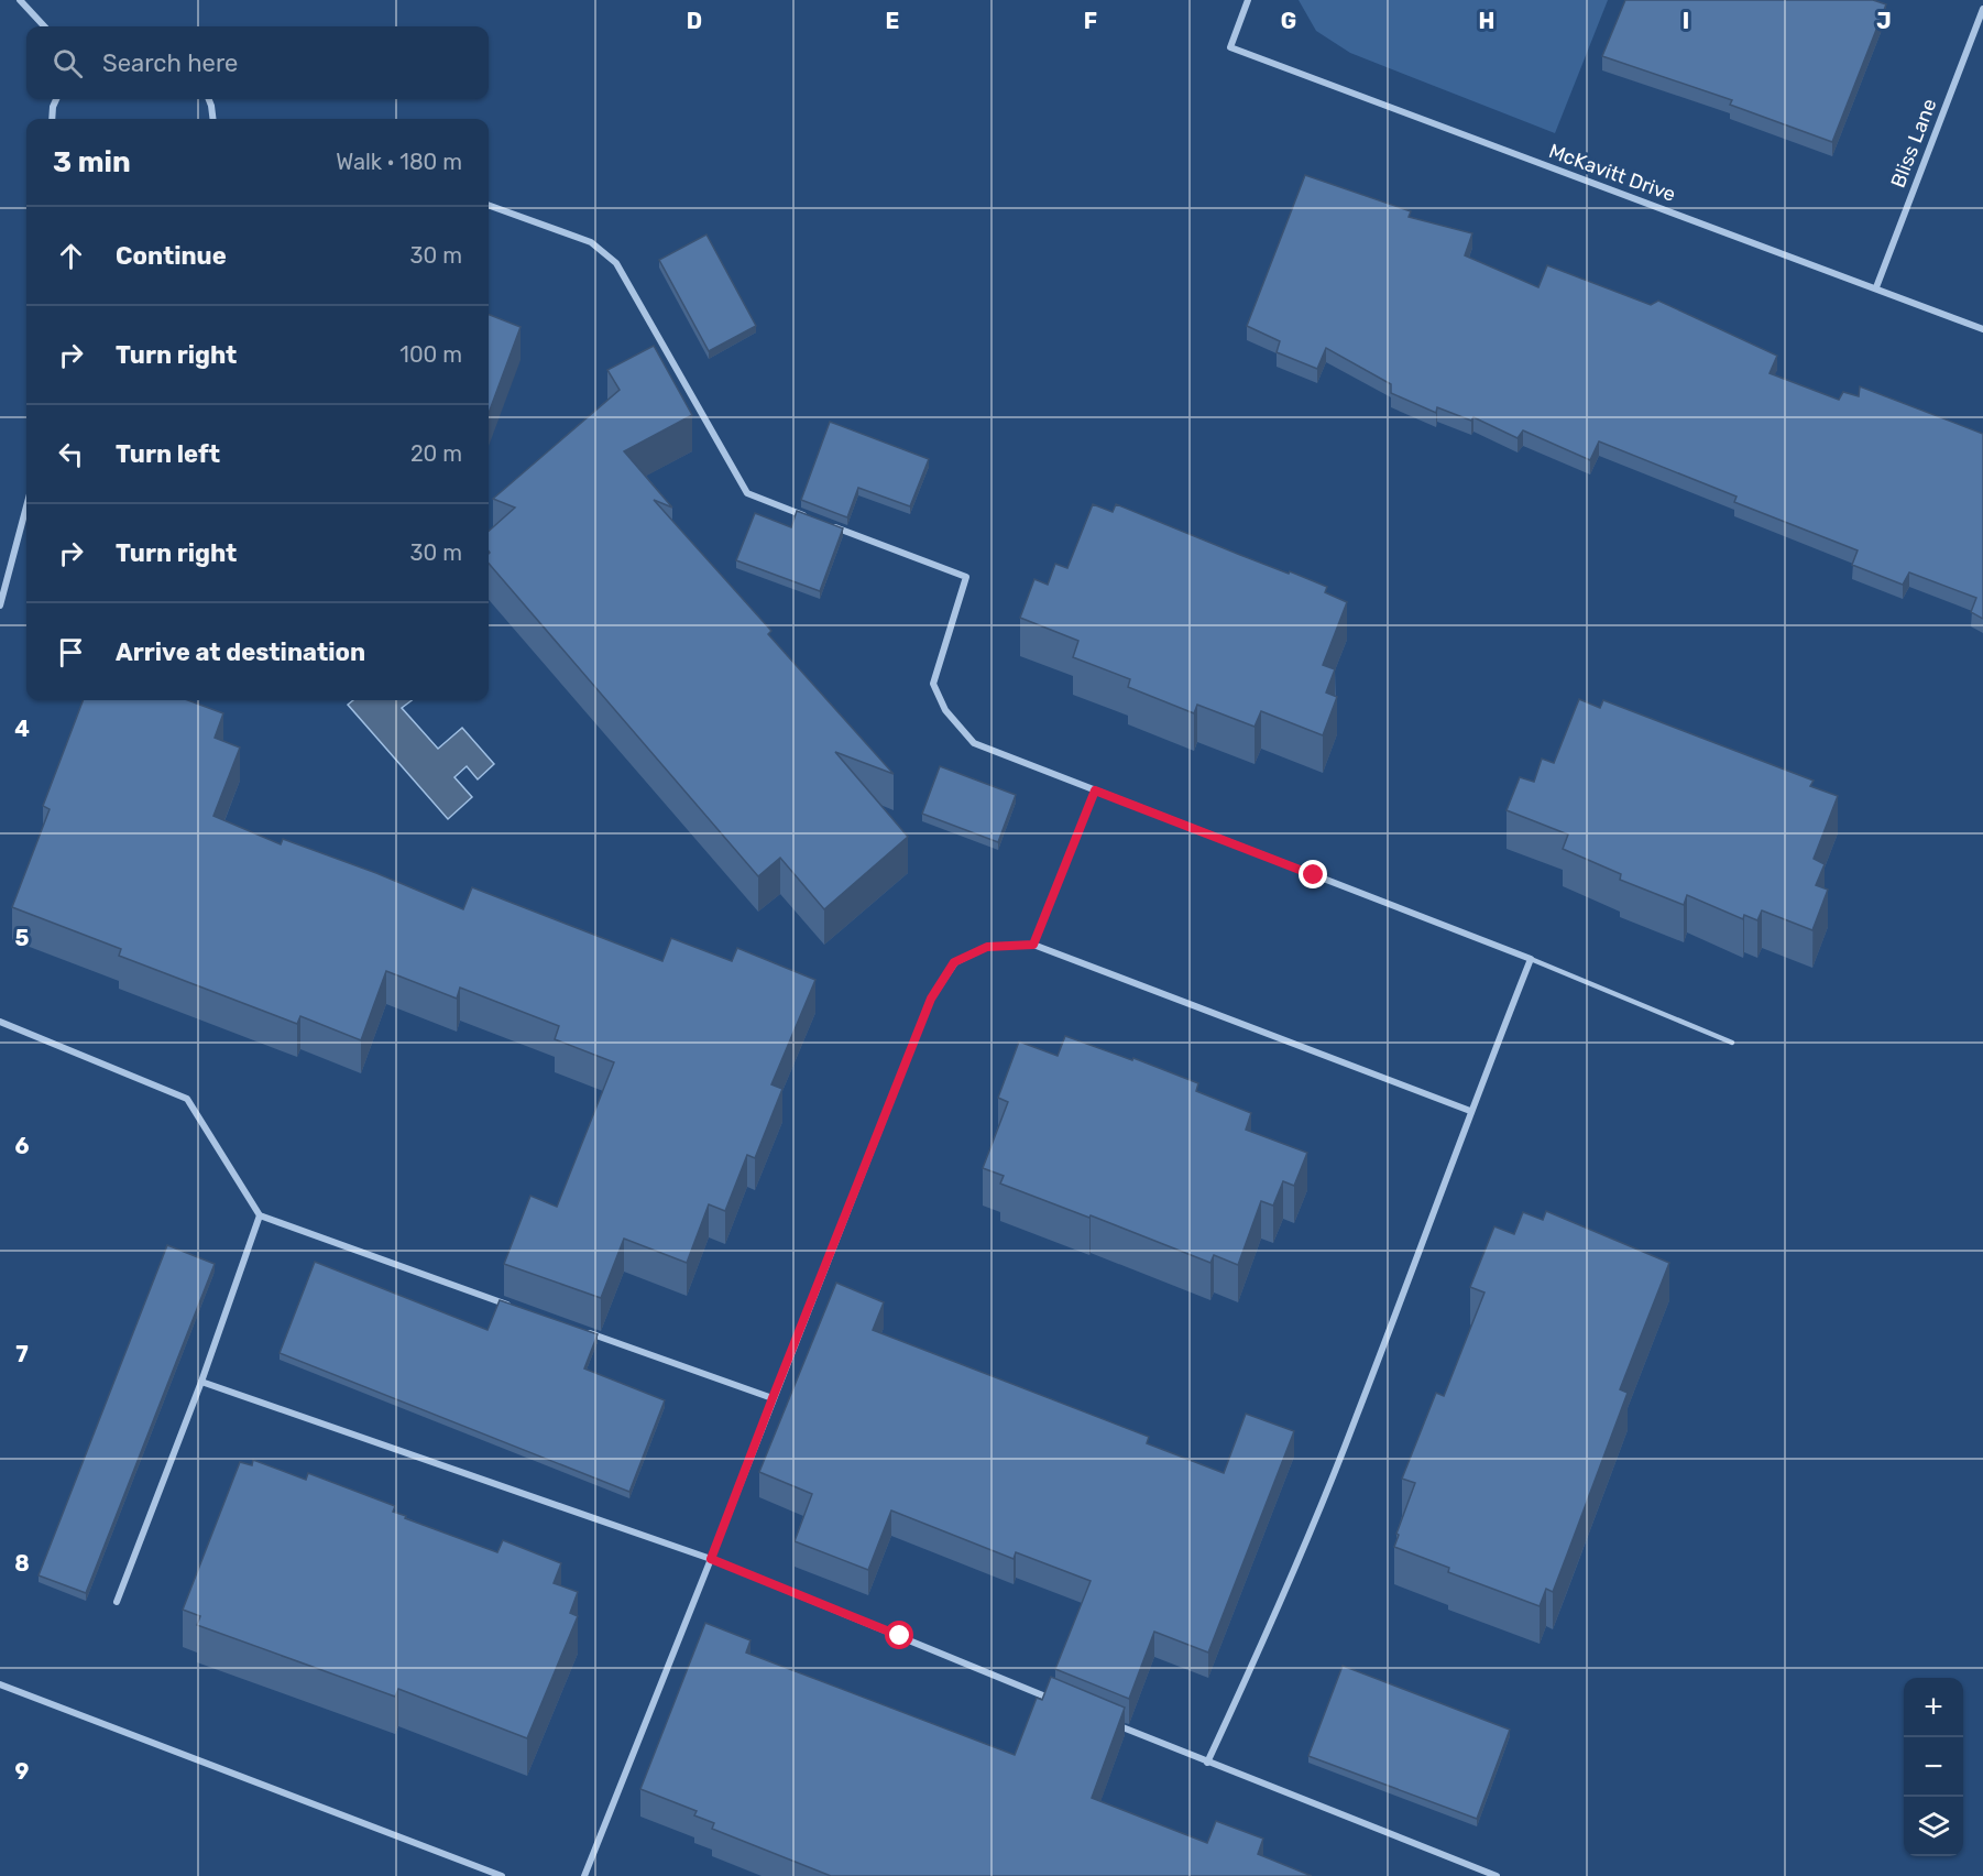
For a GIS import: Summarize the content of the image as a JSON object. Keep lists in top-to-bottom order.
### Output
{
  "streets": {
    "street": ["Bliss Lane", "McKavitt Drive"]
  },
  "crossings": [
    ["Bliss Lane", "McKavitt Drive"]
  ],
  "page": {
    "search": "Search here",
    "heading": ["3 min", "Walk · 180 m"],
    "list": [
      ["Continue", "30 m"],
      ["Turn right", "100 m"],
      ["Turn left", "20 m"],
      ["Turn right", "30 m"],
      "Arrive at destination"
    ],
    "map_buttons": ["+", "−"]
  },
  "grid": {
    "columns": [
      "D",
      "E",
      "F",
      "G",
      "H",
      "I",
      "J"
    ],
    "rows": [
      "4",
      "5",
      "6",
      "7",
      "8",
      "9"
    ]
  }
}
